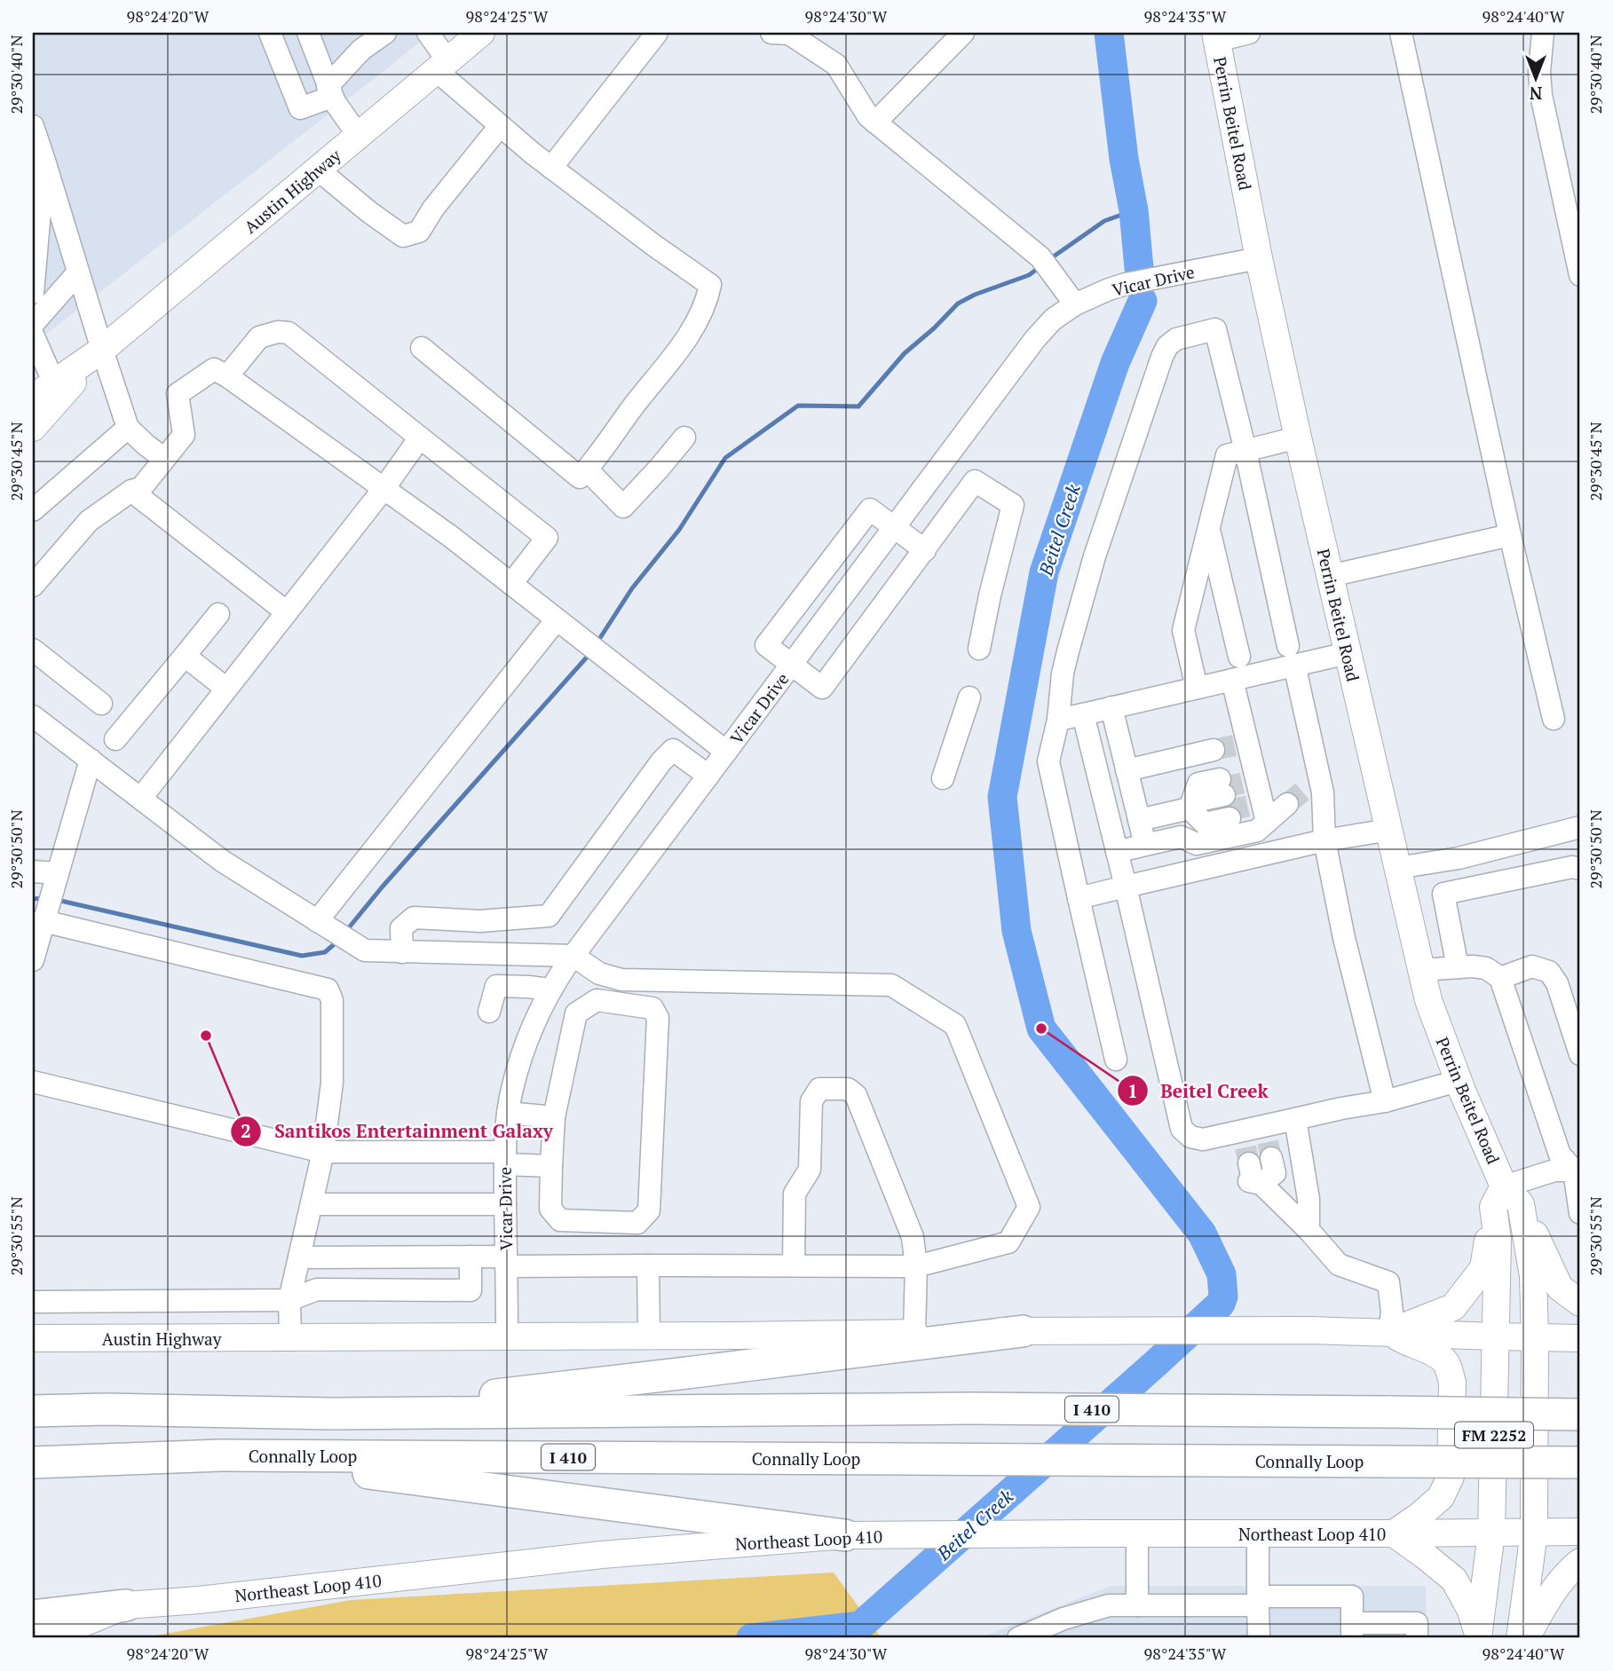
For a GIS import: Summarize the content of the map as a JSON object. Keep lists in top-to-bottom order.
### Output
{
  "streets": {
    "highway": ["I 410", "Connally Loop"],
    "main road": [
      "Perrin Beitel Road",
      "Austin Highway",
      "FM 2252",
      "Northeast Loop 410"
    ],
    "street": ["Vicar Drive"]
  },
  "crossings": [
    ["Perrin Beitel Road", "Vicar Drive"],
    ["Perrin Beitel Road", "Northeast Loop 410"]
  ],
  "water": ["Beitel Creek"],
  "places": ["Beitel Creek", "Santikos Entertainment Galaxy"],
  "north": "bottom",
  "coordinates": [
    "98°24'20\"W",
    "98°24'25\"W",
    "98°24'30\"W",
    "98°24'35\"W",
    "98°24'40\"W",
    "29°30'40\"N",
    "29°30'45\"N",
    "29°30'50\"N",
    "29°30'55\"N"
  ]
}
